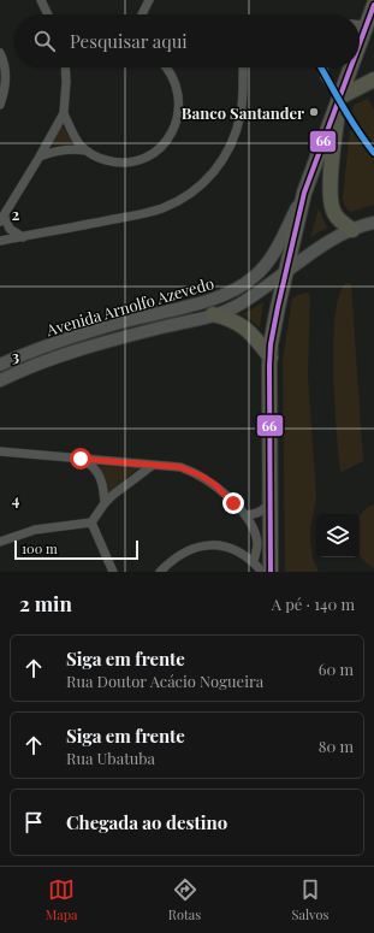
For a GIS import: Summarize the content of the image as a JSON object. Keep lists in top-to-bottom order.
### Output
{
  "streets": {
    "main road": ["Avenida Arnolfo Azevedo"]
  },
  "places": ["Banco Santander"],
  "lines": ["transit line 66"],
  "scale_bar": "100 m",
  "page": {
    "search": "Pesquisar aqui",
    "scale": "100 m",
    "heading": ["2 min", "A pé · 140 m"],
    "list": [
      ["Siga em frente", "Rua Doutor Acácio Nogueira", "60 m"],
      ["Siga em frente", "Rua Ubatuba", "80 m"],
      "Chegada ao destino"
    ],
    "nav": ["Mapa", "Rotas", "Salvos"]
  },
  "grid": {
    "rows": ["2", "3", "4"]
  }
}
